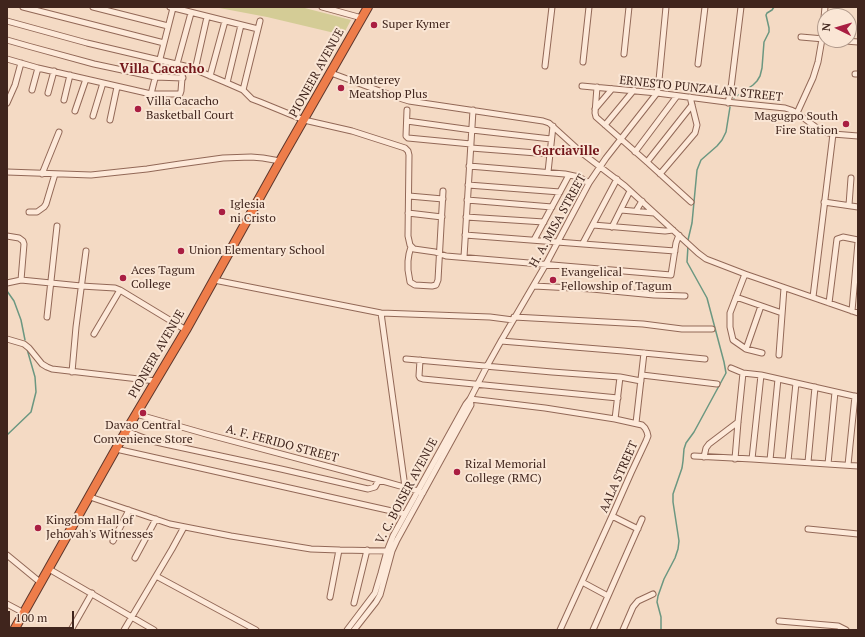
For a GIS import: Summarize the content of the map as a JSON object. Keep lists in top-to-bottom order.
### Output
{
  "streets": {
    "highway": ["PIONEER AVENUE"],
    "street": [
      "ERNESTO PUNZALAN STREET",
      "H. A. MISA STREET",
      "A. F. FERIDO STREET",
      "AALA STREET",
      "V. C. BOISER AVENUE"
    ]
  },
  "crossings": [
    ["PIONEER AVENUE", "A. F. FERIDO STREET"],
    ["ERNESTO PUNZALAN STREET", "H. A. MISA STREET"],
    ["H. A. MISA STREET", "AALA STREET"],
    ["H. A. MISA STREET", "V. C. BOISER AVENUE"],
    ["A. F. FERIDO STREET", "V. C. BOISER AVENUE"],
    ["AALA STREET", "V. C. BOISER AVENUE"]
  ],
  "districts": ["Villa Cacacho", "Garciaville"],
  "places": [
    "Super Kymer",
    "Monterey Meatshop Plus",
    "Villa Cacacho Basketball Court",
    "Magugpo South Fire Station",
    "Iglesia ni Cristo",
    "Union Elementary School",
    "Aces Tagum College",
    "Evangelical Fellowship of Tagum",
    "Davao Central Convenience Store",
    "Rizal Memorial College (RMC)",
    "Kingdom Hall of Jehovah's Witnesses"
  ],
  "scale_bar": "100 m",
  "north": "left"
}
